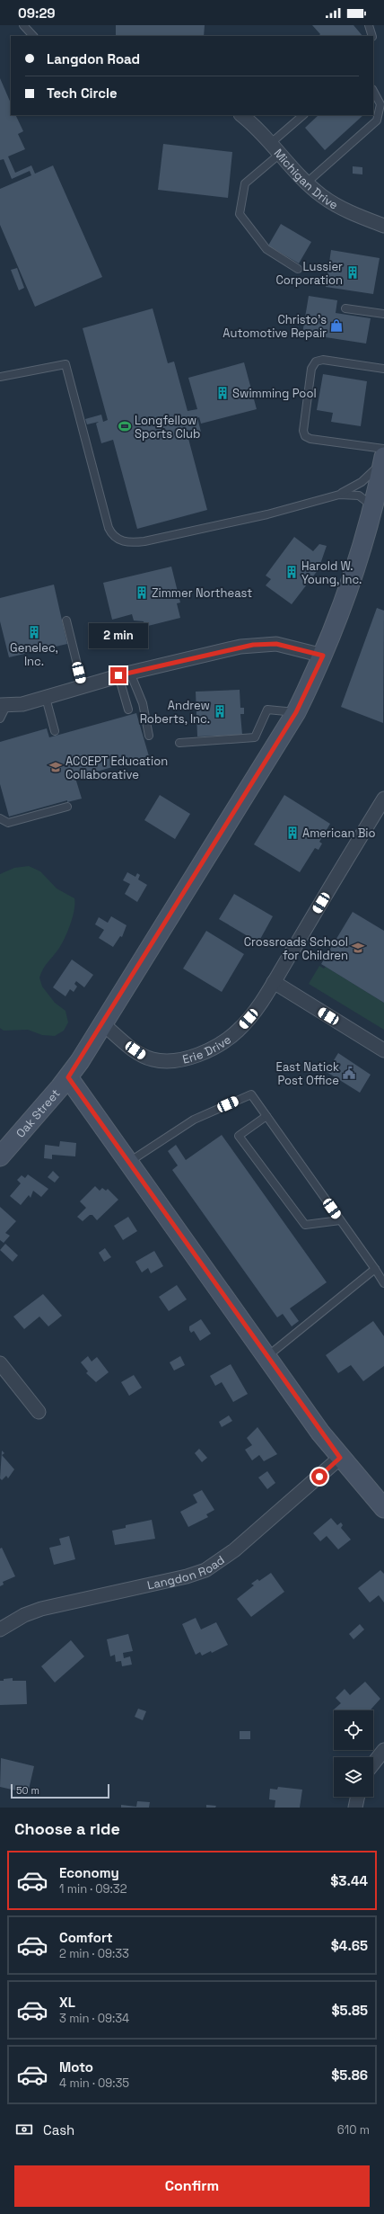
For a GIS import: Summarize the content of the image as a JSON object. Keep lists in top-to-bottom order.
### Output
{
  "streets": {
    "main road": ["Oak Street"],
    "street": ["Michigan Drive", "Erie Drive", "Langdon Road"]
  },
  "crossings": [
    ["Erie Drive", "Oak Street"]
  ],
  "places": {
    "building": [
      "Lussier Corporation",
      "Swimming Pool",
      "Harold W. Young, Inc.",
      "Zimmer Northeast",
      "Genelec, Inc.",
      "Andrew Roberts, Inc.",
      "American Bio"
    ],
    "shop": ["Christo's Automotive Repair"],
    "sports": ["Longfellow Sports Club"],
    "school or university": ["ACCEPT Education Collaborative", "Crossroads School for Children"],
    "public building": ["East Natick Post Office"]
  },
  "scale_bar": "50 m",
  "page": {
    "status": "09:29",
    "banner": ["Langdon Road", "Tech Circle"],
    "bubble": "2 min",
    "scale": "50 m",
    "heading": "Choose a ride",
    "list": [
      {
        "name": "Economy",
        "note": "1 min · 09:32",
        "value": "$3.44"
      },
      {
        "name": "Comfort",
        "note": "2 min · 09:33",
        "value": "$4.65"
      },
      {
        "name": "XL",
        "note": "3 min · 09:34",
        "value": "$5.85"
      },
      {
        "name": "Moto",
        "note": "4 min · 09:35",
        "value": "$5.86"
      }
    ],
    "pay": ["Cash", "610 m"],
    "buttons": "Confirm"
  }
}
